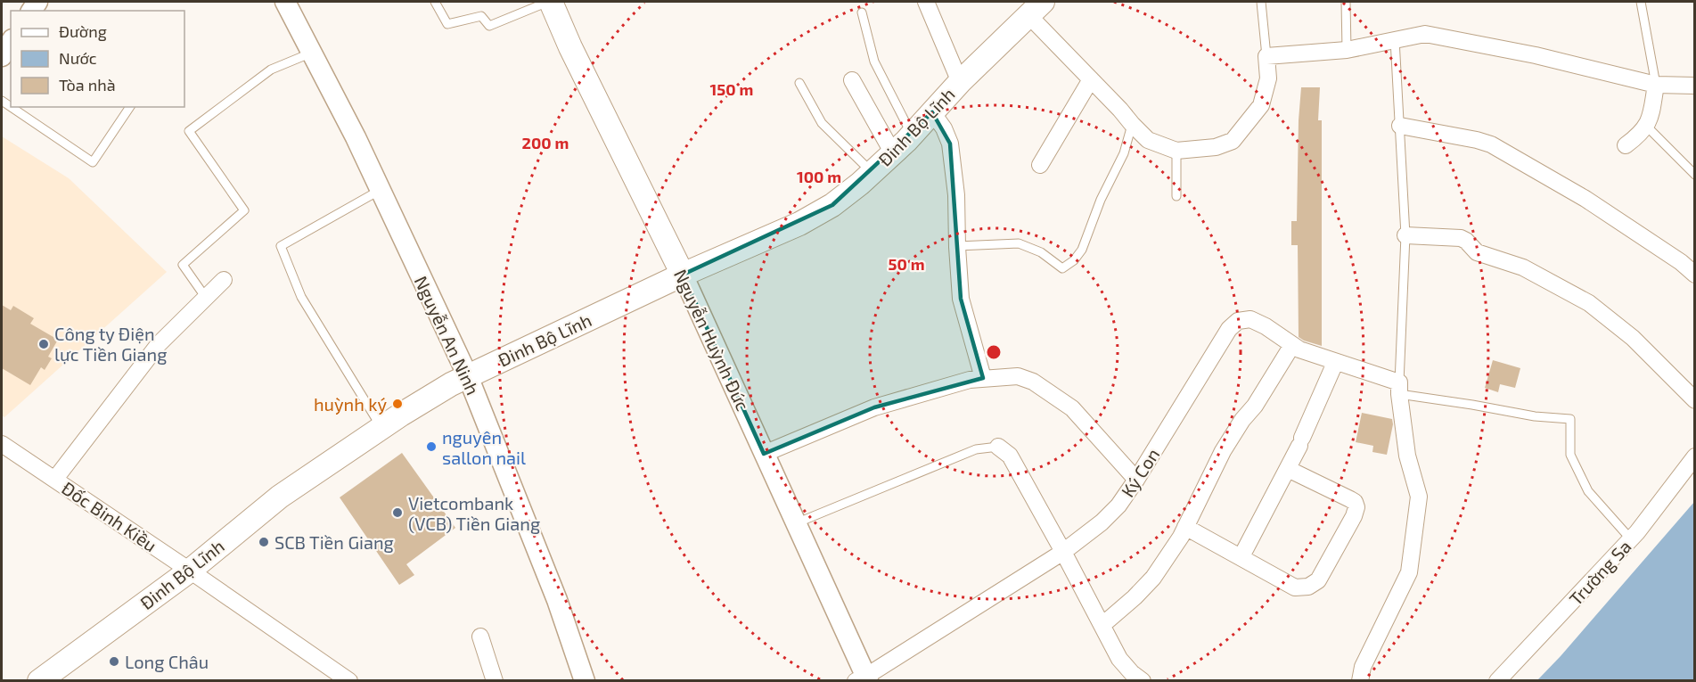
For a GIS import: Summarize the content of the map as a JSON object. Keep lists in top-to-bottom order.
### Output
{
  "streets": {
    "main road": ["Đinh Bộ Lĩnh", "Nguyễn Huỳnh Đức"],
    "street": [
      "Nguyễn An Ninh",
      "Ký Con",
      "Đốc Binh Kiều",
      "Trường Sa"
    ]
  },
  "crossings": [
    ["Đinh Bộ Lĩnh", "Nguyễn An Ninh"],
    ["Đinh Bộ Lĩnh", "Nguyễn Huỳnh Đức"],
    ["Đinh Bộ Lĩnh", "Đốc Binh Kiều"],
    ["Nguyễn Huỳnh Đức", "Ký Con"]
  ],
  "places": [
    "Công ty Điện lực Tiền Giang",
    "huỳnh ký",
    "nguyên sallon nail",
    "Vietcombank (VCB) Tiền Giang",
    "SCB Tiền Giang",
    "Long Châu"
  ],
  "legend": ["Đường", "Nước", "Tòa nhà"],
  "rings": [
    "150 m",
    "200 m",
    "100 m",
    "50 m"
  ]
}
